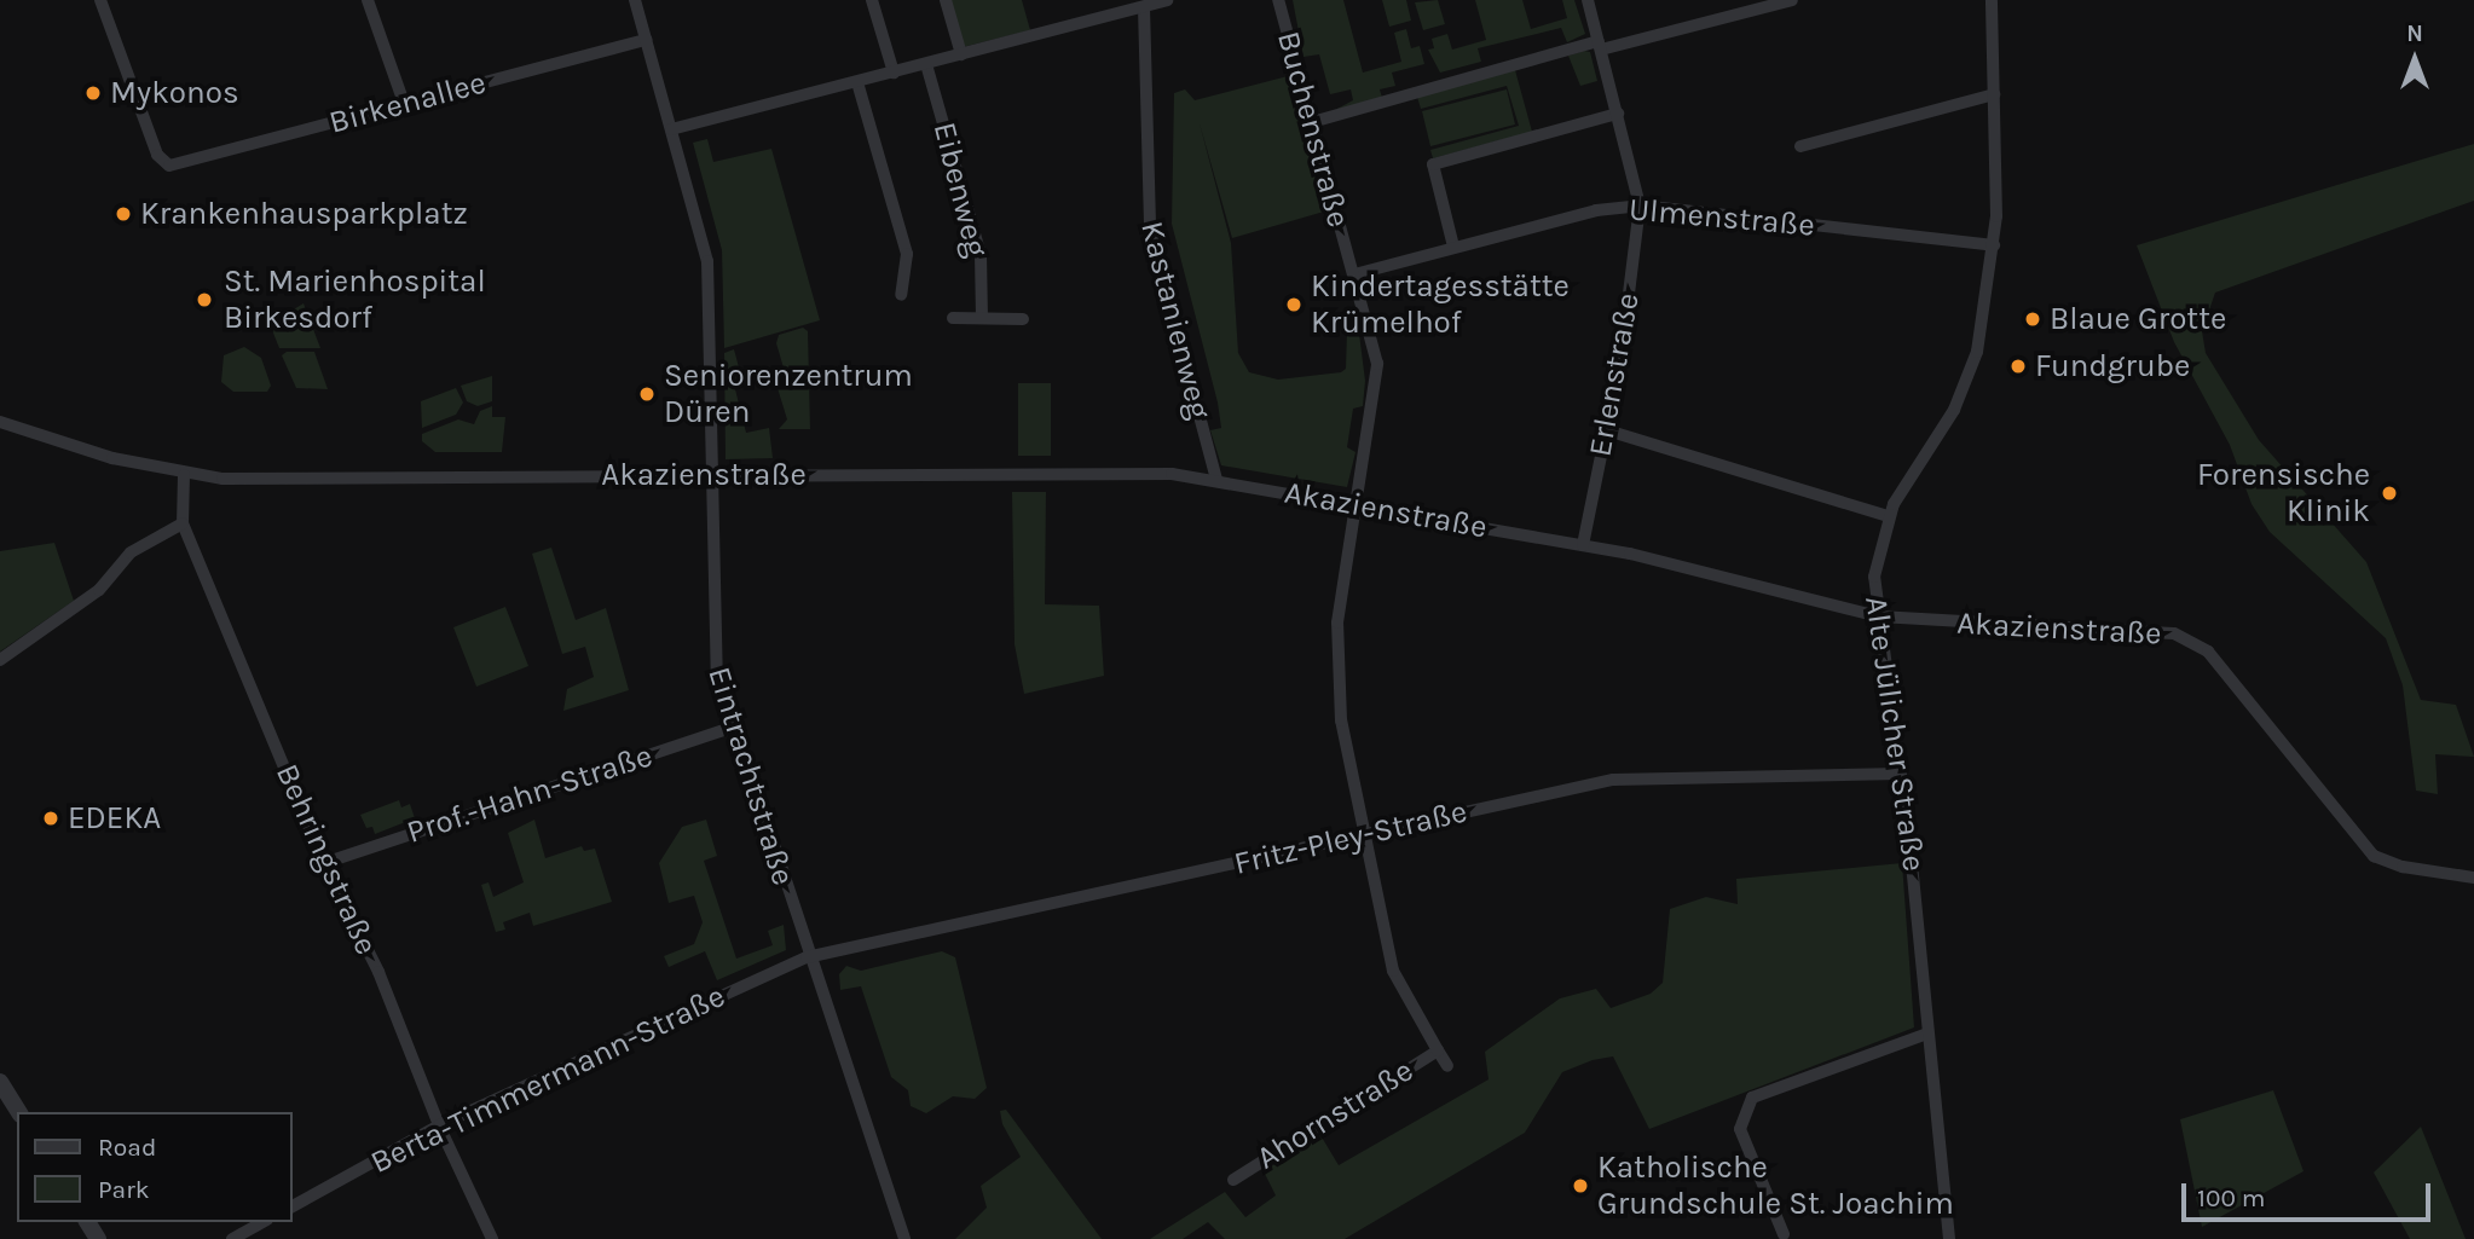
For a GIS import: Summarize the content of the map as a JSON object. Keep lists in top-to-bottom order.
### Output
{
  "streets": {
    "street": [
      "Birkenallee",
      "Buchenstraße",
      "Eibenweg",
      "Ulmenstraße",
      "Kastanienweg",
      "Erlenstraße",
      "Akazienstraße",
      "Alte Jülicher Straße",
      "Eintrachtstraße",
      "Prof.-Hahn-Straße",
      "Fritz-Pley-Straße",
      "Behringstraße",
      "Berta-Timmermann-Straße",
      "Ahornstraße"
    ]
  },
  "crossings": [
    ["Birkenallee", "Eintrachtstraße"],
    ["Buchenstraße", "Ulmenstraße"],
    ["Buchenstraße", "Akazienstraße"],
    ["Buchenstraße", "Ahornstraße"],
    ["Ulmenstraße", "Erlenstraße"],
    ["Ulmenstraße", "Alte Jülicher Straße"],
    ["Kastanienweg", "Akazienstraße"],
    ["Erlenstraße", "Akazienstraße"],
    ["Akazienstraße", "Alte Jülicher Straße"],
    ["Akazienstraße", "Eintrachtstraße"],
    ["Akazienstraße", "Behringstraße"],
    ["Akazienstraße", "Ahornstraße"],
    ["Alte Jülicher Straße", "Fritz-Pley-Straße"],
    ["Eintrachtstraße", "Prof.-Hahn-Straße"],
    ["Eintrachtstraße", "Fritz-Pley-Straße"],
    ["Eintrachtstraße", "Berta-Timmermann-Straße"],
    ["Prof.-Hahn-Straße", "Behringstraße"],
    ["Fritz-Pley-Straße", "Berta-Timmermann-Straße"],
    ["Fritz-Pley-Straße", "Ahornstraße"],
    ["Behringstraße", "Berta-Timmermann-Straße"]
  ],
  "places": [
    "Mykonos",
    "Krankenhausparkplatz",
    "St. Marienhospital Birkesdorf",
    "Kindertagesstätte Krümelhof",
    "Blaue Grotte",
    "Fundgrube",
    "Seniorenzentrum Düren",
    "Forensische Klinik",
    "EDEKA",
    "Katholische Grundschule St. Joachim"
  ],
  "legend": ["Road", "Park"],
  "scale_bar": "100 m",
  "north": "top"
}
